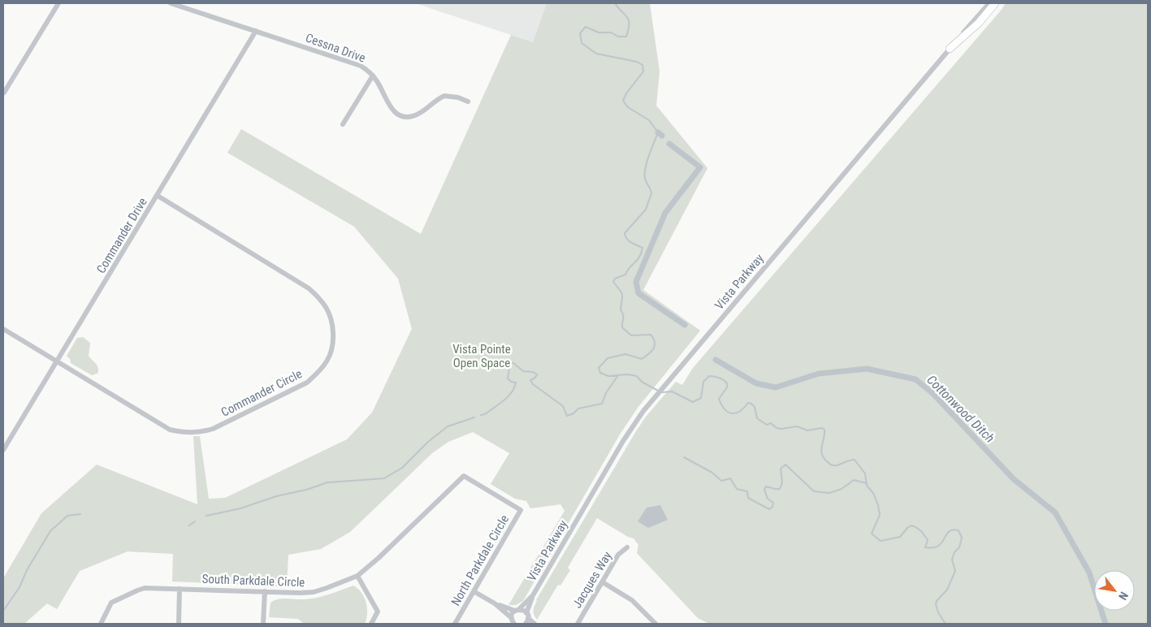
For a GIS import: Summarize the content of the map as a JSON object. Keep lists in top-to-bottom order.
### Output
{
  "streets": {
    "street": [
      "Cessna Drive",
      "Commander Drive",
      "Vista Parkway",
      "Commander Circle",
      "North Parkdale Circle",
      "Jacques Way",
      "South Parkdale Circle"
    ]
  },
  "crossings": [
    ["Cessna Drive", "Commander Drive"],
    ["Commander Drive", "Commander Circle"],
    ["North Parkdale Circle", "South Parkdale Circle"]
  ],
  "water": ["Cottonwood Ditch"],
  "parks": ["Vista Pointe Open Space"],
  "north": "bottom right"
}
